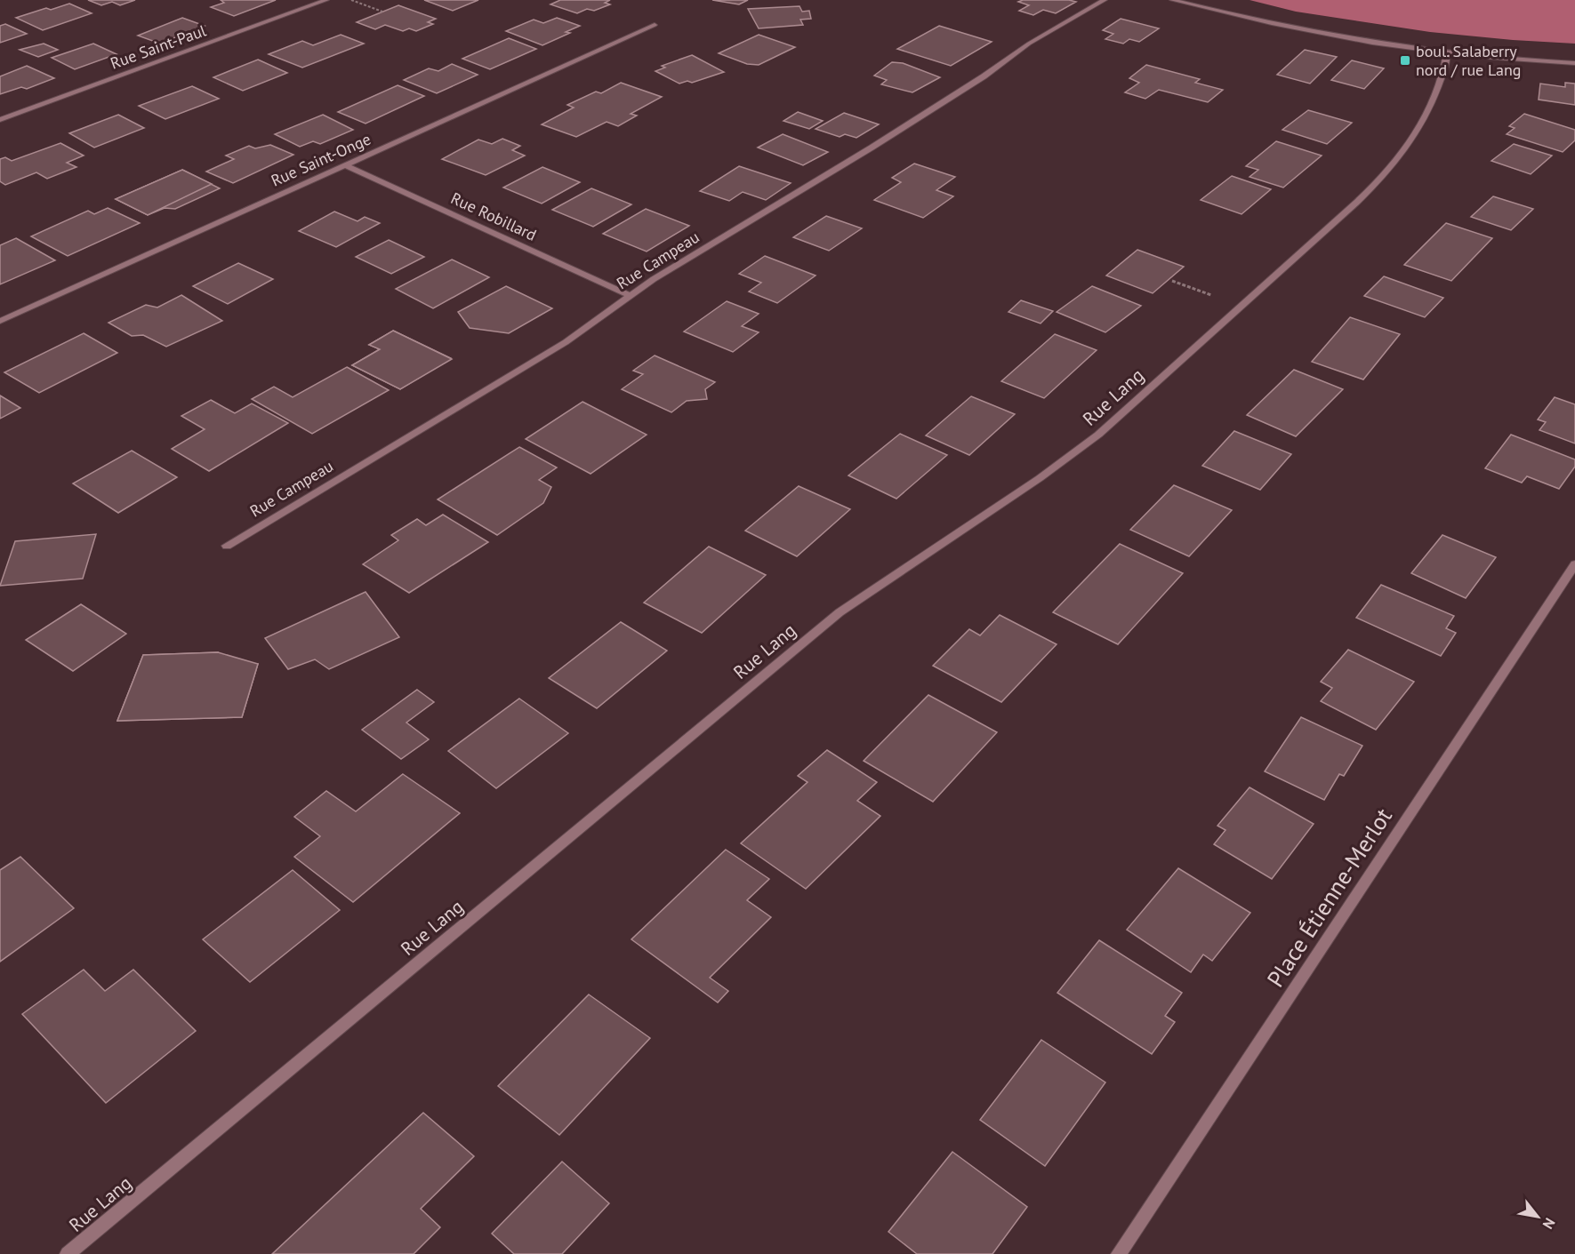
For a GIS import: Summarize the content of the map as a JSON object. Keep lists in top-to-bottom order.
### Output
{
  "streets": {
    "street": [
      "Rue Saint-Paul",
      "Rue Saint-Onge",
      "Rue Robillard",
      "Rue Campeau",
      "Rue Lang",
      "Place Étienne-Merlot"
    ]
  },
  "crossings": [
    ["Rue Saint-Onge", "Rue Robillard"],
    ["Rue Robillard", "Rue Campeau"]
  ],
  "places": {
    "transit": ["boul. Salaberry nord / rue Lang"]
  },
  "north": "bottom right"
}
